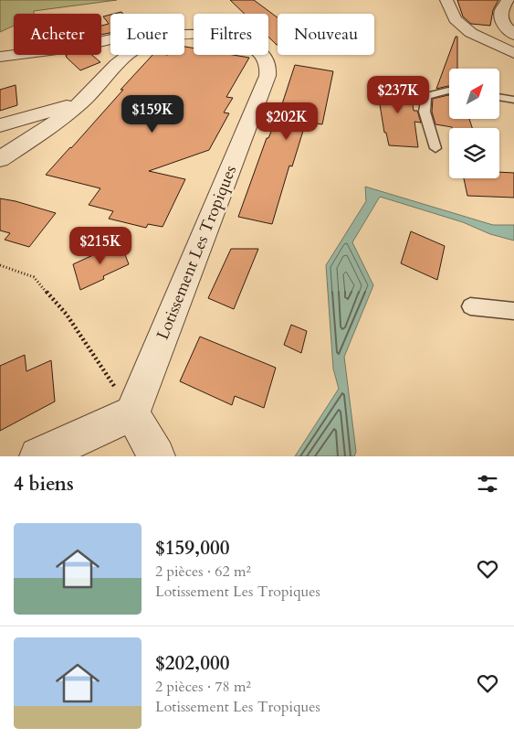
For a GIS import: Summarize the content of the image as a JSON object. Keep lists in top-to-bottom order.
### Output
{
  "streets": {
    "street": ["Lotissement Les Tropiques"]
  },
  "north": "top right",
  "page": {
    "chip": [
      "Acheter",
      "Louer",
      "Filtres",
      "Nouveau"
    ],
    "price": [
      "$237K",
      "$159K",
      "$202K",
      "$215K"
    ],
    "heading": "4 biens",
    "list": [
      {
        "name": "$159,000",
        "note": "2 pièces · 62 m² · Lotissement Les Tropiques"
      },
      {
        "name": "$202,000",
        "note": "2 pièces · 78 m² · Lotissement Les Tropiques"
      }
    ]
  }
}
